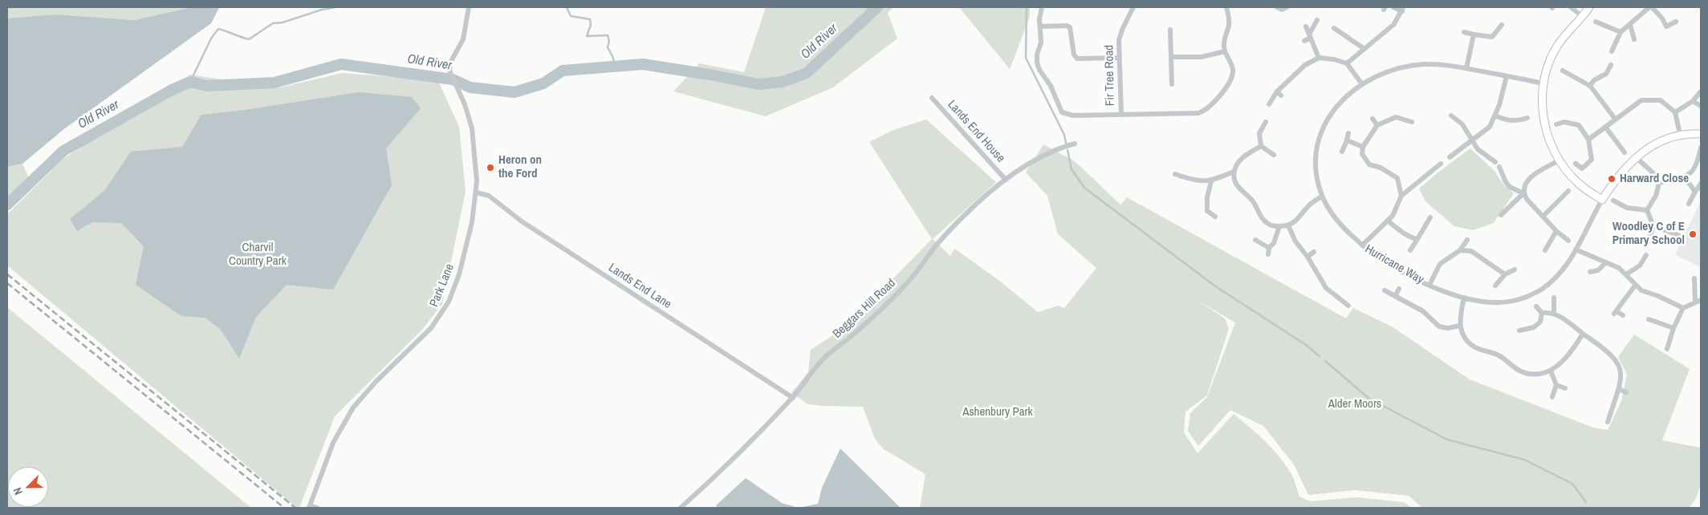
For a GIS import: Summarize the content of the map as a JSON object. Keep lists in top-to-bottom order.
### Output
{
  "streets": {
    "street": [
      "Fir Tree Road",
      "Lands End House",
      "Hurricane Way",
      "Park Lane",
      "Lands End Lane",
      "Beggars Hill Road"
    ]
  },
  "crossings": [
    ["Lands End House", "Beggars Hill Road"],
    ["Park Lane", "Lands End Lane"],
    ["Lands End Lane", "Beggars Hill Road"]
  ],
  "water": ["Old River"],
  "parks": ["Charvil Country Park", "Alder Moors", "Ashenbury Park"],
  "places": ["Heron on the Ford", "Harward Close", "Woodley C of E Primary School"],
  "north": "bottom left"
}
